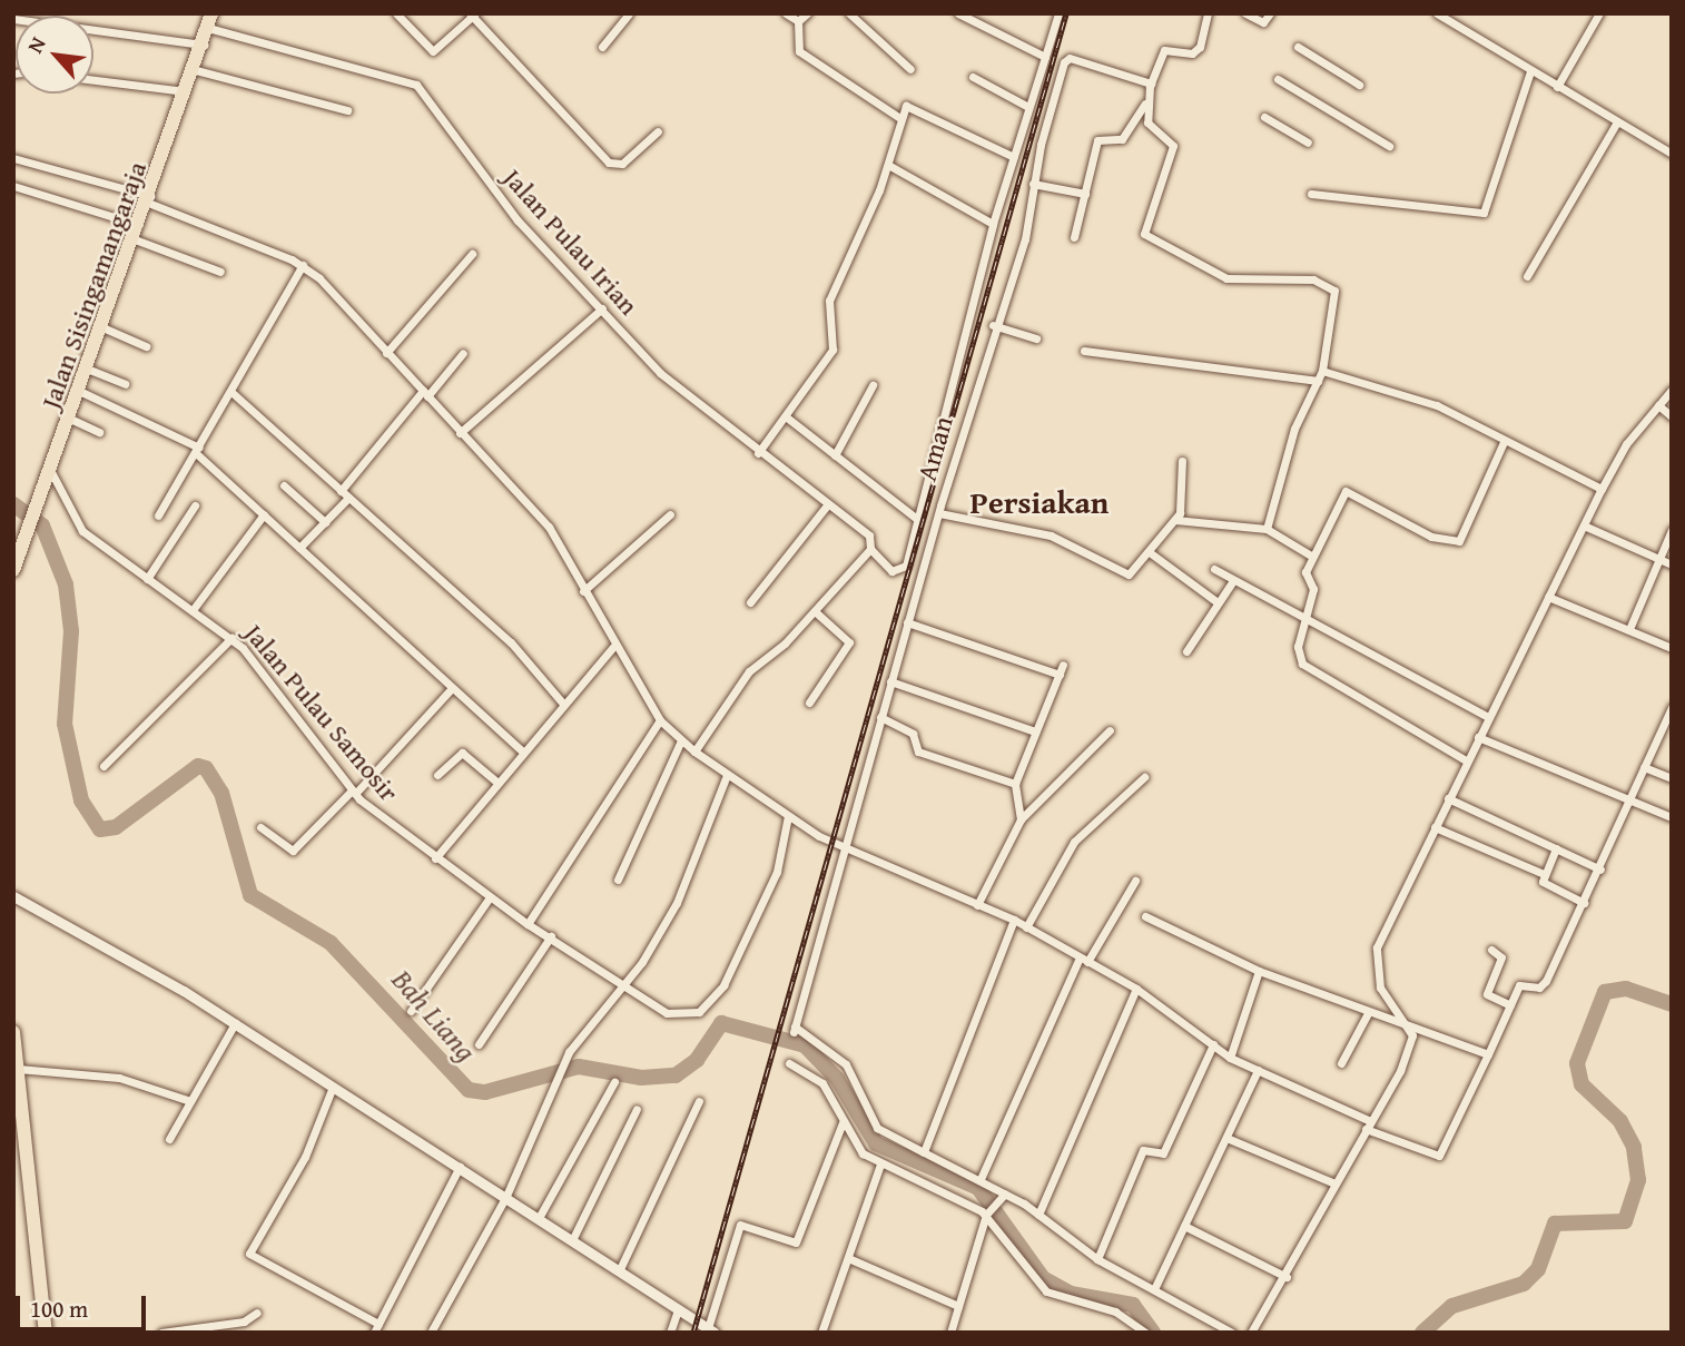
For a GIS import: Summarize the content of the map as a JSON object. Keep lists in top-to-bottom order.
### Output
{
  "streets": {
    "highway": ["Jalan Sisingamangaraja"],
    "street": ["Jalan Pulau Irian", "Aman", "Jalan Pulau Samosir"]
  },
  "crossings": [
    ["Jalan Pulau Irian", "Jalan Sisingamangaraja"],
    ["Jalan Sisingamangaraja", "Jalan Pulau Samosir"]
  ],
  "districts": ["Persiakan"],
  "water": ["Bah Liang"],
  "scale_bar": "100 m",
  "north": "top left"
}
